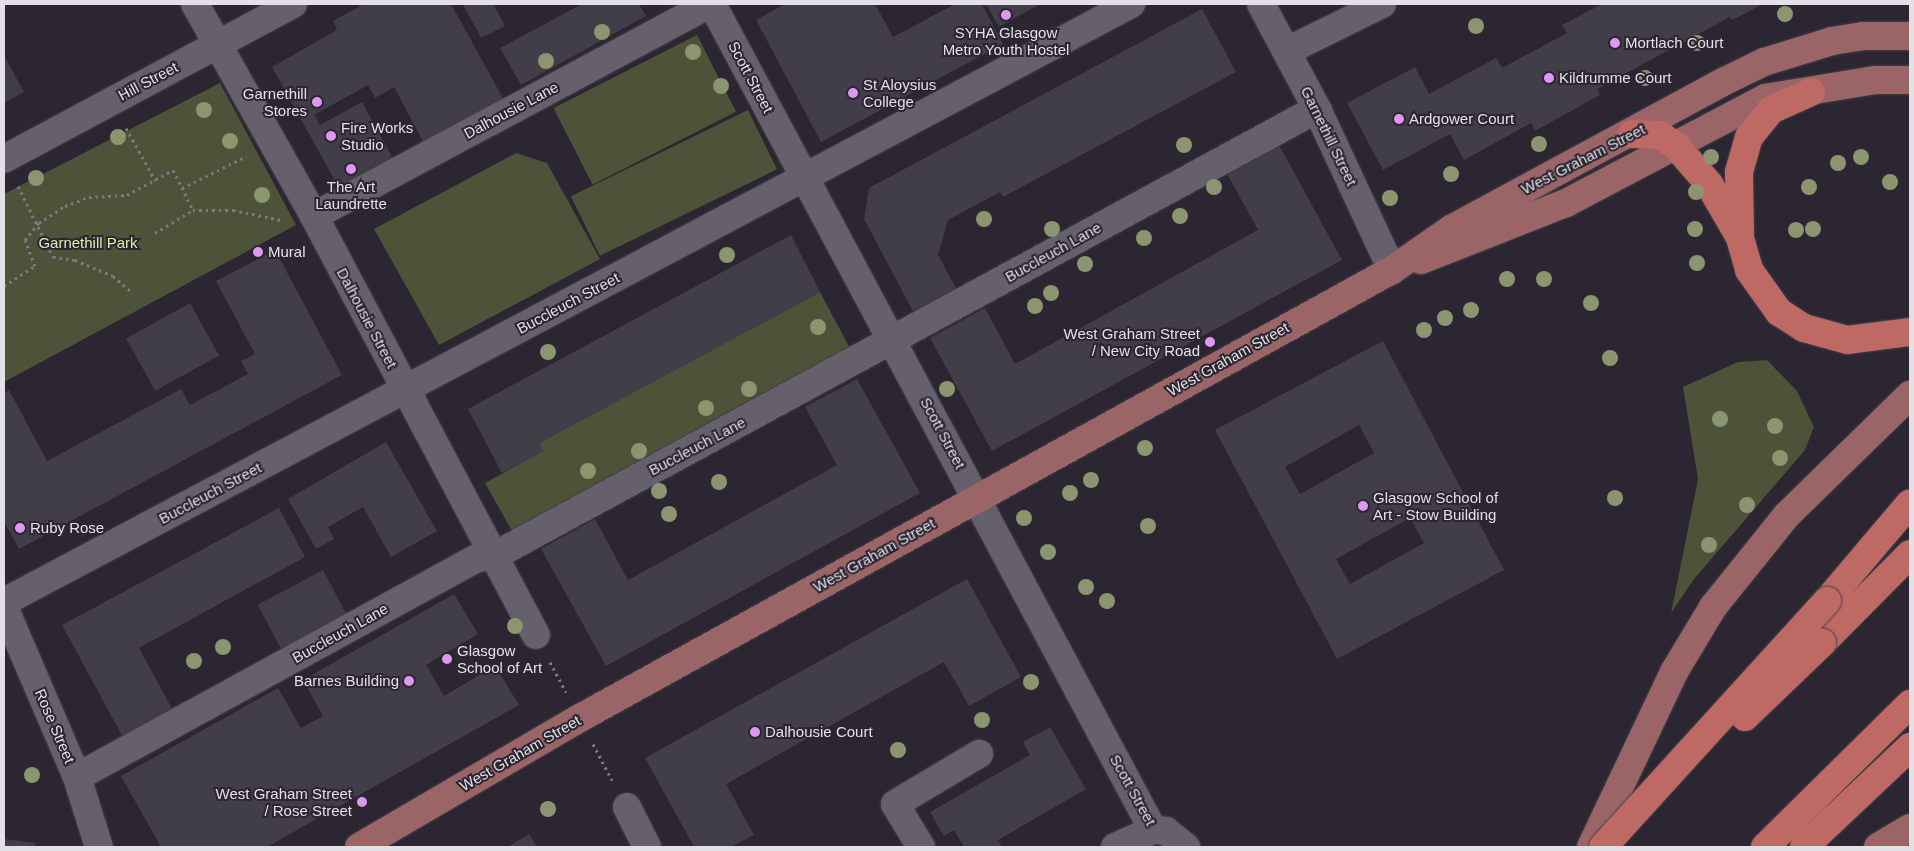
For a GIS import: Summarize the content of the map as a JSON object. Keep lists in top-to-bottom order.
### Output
{
  "streets": {
    "main road": ["West Graham Street"],
    "street": [
      "Scott Street",
      "Hill Street",
      "Dalhousie Lane",
      "Garnethill Street",
      "Buccleuch Lane",
      "Buccleuch Street",
      "Dalhousie Street",
      "Rose Street"
    ]
  },
  "crossings": [
    ["Scott Street", "Dalhousie Lane"],
    ["Scott Street", "West Graham Street"],
    ["Scott Street", "Buccleuch Lane"],
    ["Scott Street", "Buccleuch Street"],
    ["Hill Street", "Dalhousie Street"],
    ["Dalhousie Lane", "Dalhousie Street"],
    ["Garnethill Street", "West Graham Street"],
    ["Garnethill Street", "Buccleuch Lane"],
    ["Buccleuch Lane", "Dalhousie Street"],
    ["Buccleuch Lane", "Rose Street"],
    ["Buccleuch Street", "Dalhousie Street"]
  ],
  "parks": ["Garnethill Park"],
  "places": [
    "SYHA Glasgow Metro Youth Hostel",
    "Mortlach Court",
    "Kildrumme Court",
    "St Aloysius College",
    "Garnethill Stores",
    "Ardgower Court",
    "Fire Works Studio",
    "The Art Laundrette",
    "Mural",
    "West Graham Street / New City Road",
    "Glasgow School of Art - Stow Building",
    "Ruby Rose",
    "Glasgow School of Art",
    "Barnes Building",
    "Dalhousie Court",
    "West Graham Street / Rose Street"
  ]
}
